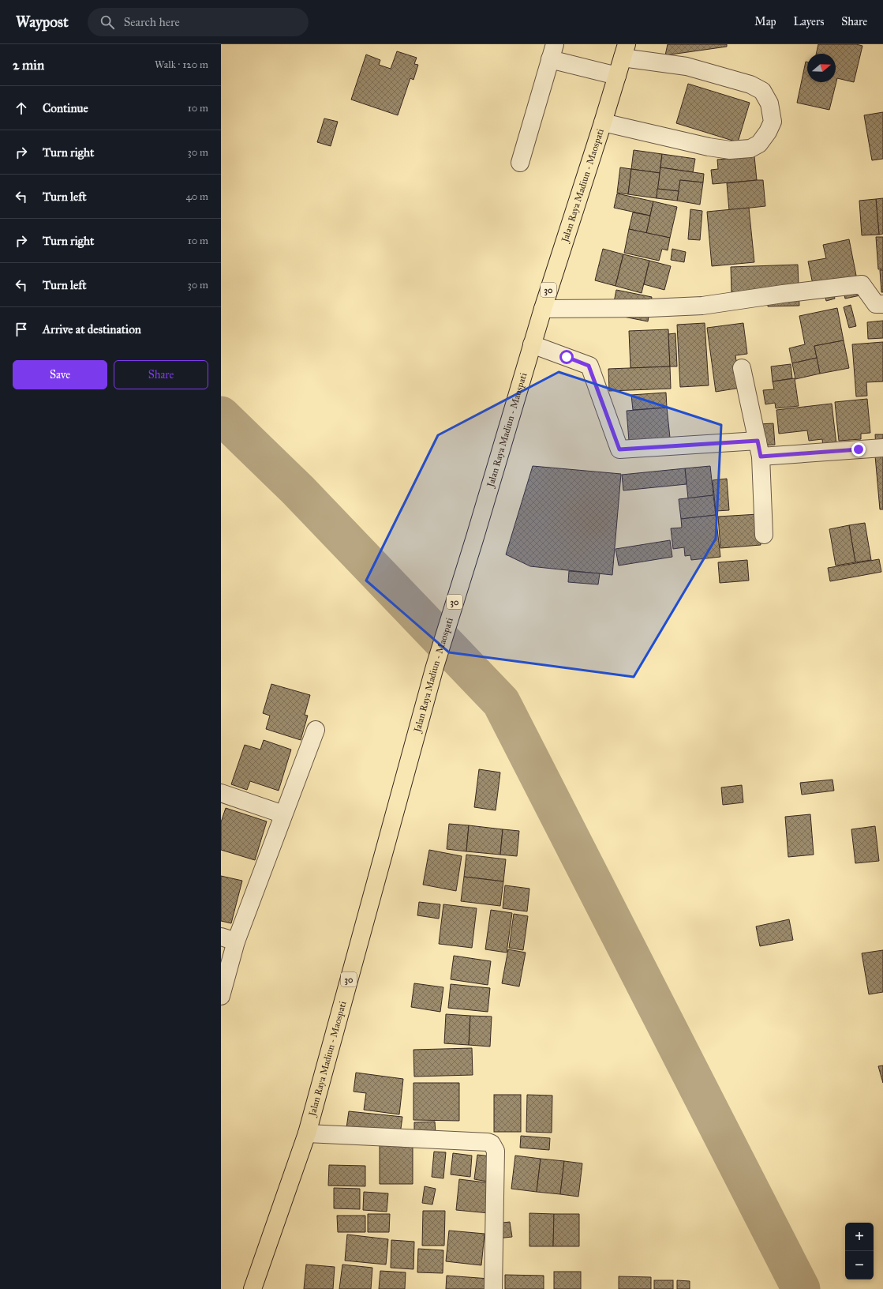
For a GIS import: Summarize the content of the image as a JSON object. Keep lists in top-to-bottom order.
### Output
{
  "streets": {
    "highway": ["Jalan Raya Madiun - Maospati", "30"]
  },
  "north": "right",
  "page": {
    "header": "Waypost",
    "search": "Search here",
    "nav": ["Map", "Layers", "Share"],
    "heading": ["2 min", "Walk · 120 m"],
    "list": [
      ["Continue", "10 m"],
      ["Turn right", "30 m"],
      ["Turn left", "40 m"],
      ["Turn right", "10 m"],
      ["Turn left", "30 m"],
      "Arrive at destination"
    ],
    "buttons": ["Save", "Share"],
    "map_buttons": ["+", "−"]
  }
}
